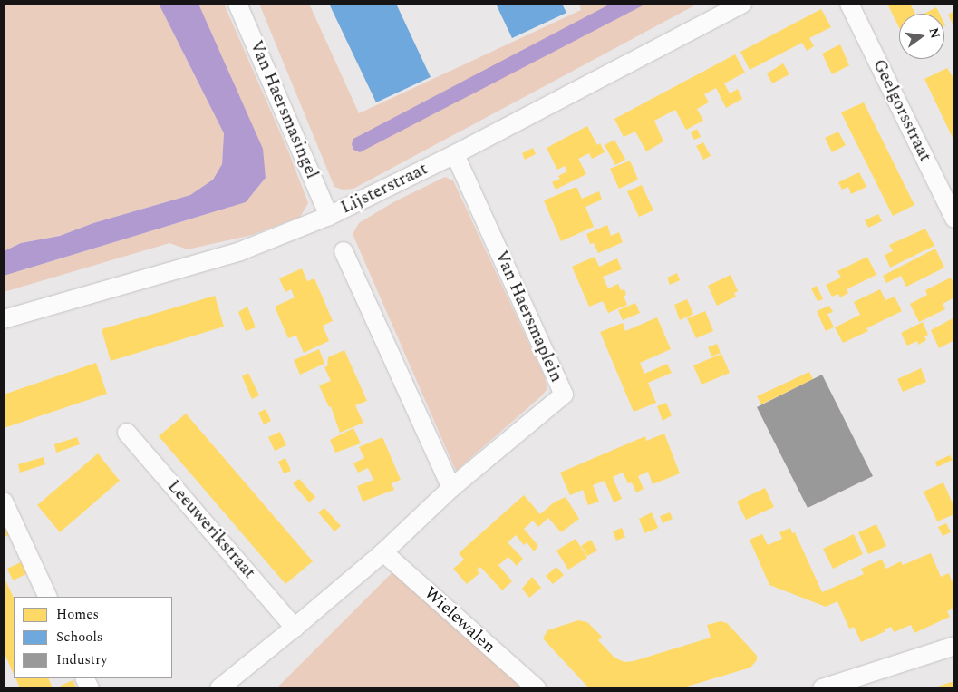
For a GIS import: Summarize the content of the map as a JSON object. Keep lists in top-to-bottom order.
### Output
{
  "streets": {
    "street": [
      "Van Haersmasingel",
      "Geelgorsstraat",
      "Lijsterstraat",
      "Van Haersmaplein",
      "Leeuwerikstraat",
      "Wielewalen"
    ]
  },
  "crossings": [
    ["Van Haersmasingel", "Lijsterstraat"],
    ["Lijsterstraat", "Van Haersmaplein"],
    ["Van Haersmaplein", "Wielewalen"]
  ],
  "legend": ["Homes", "Schools", "Industry"],
  "north": "right"
}
